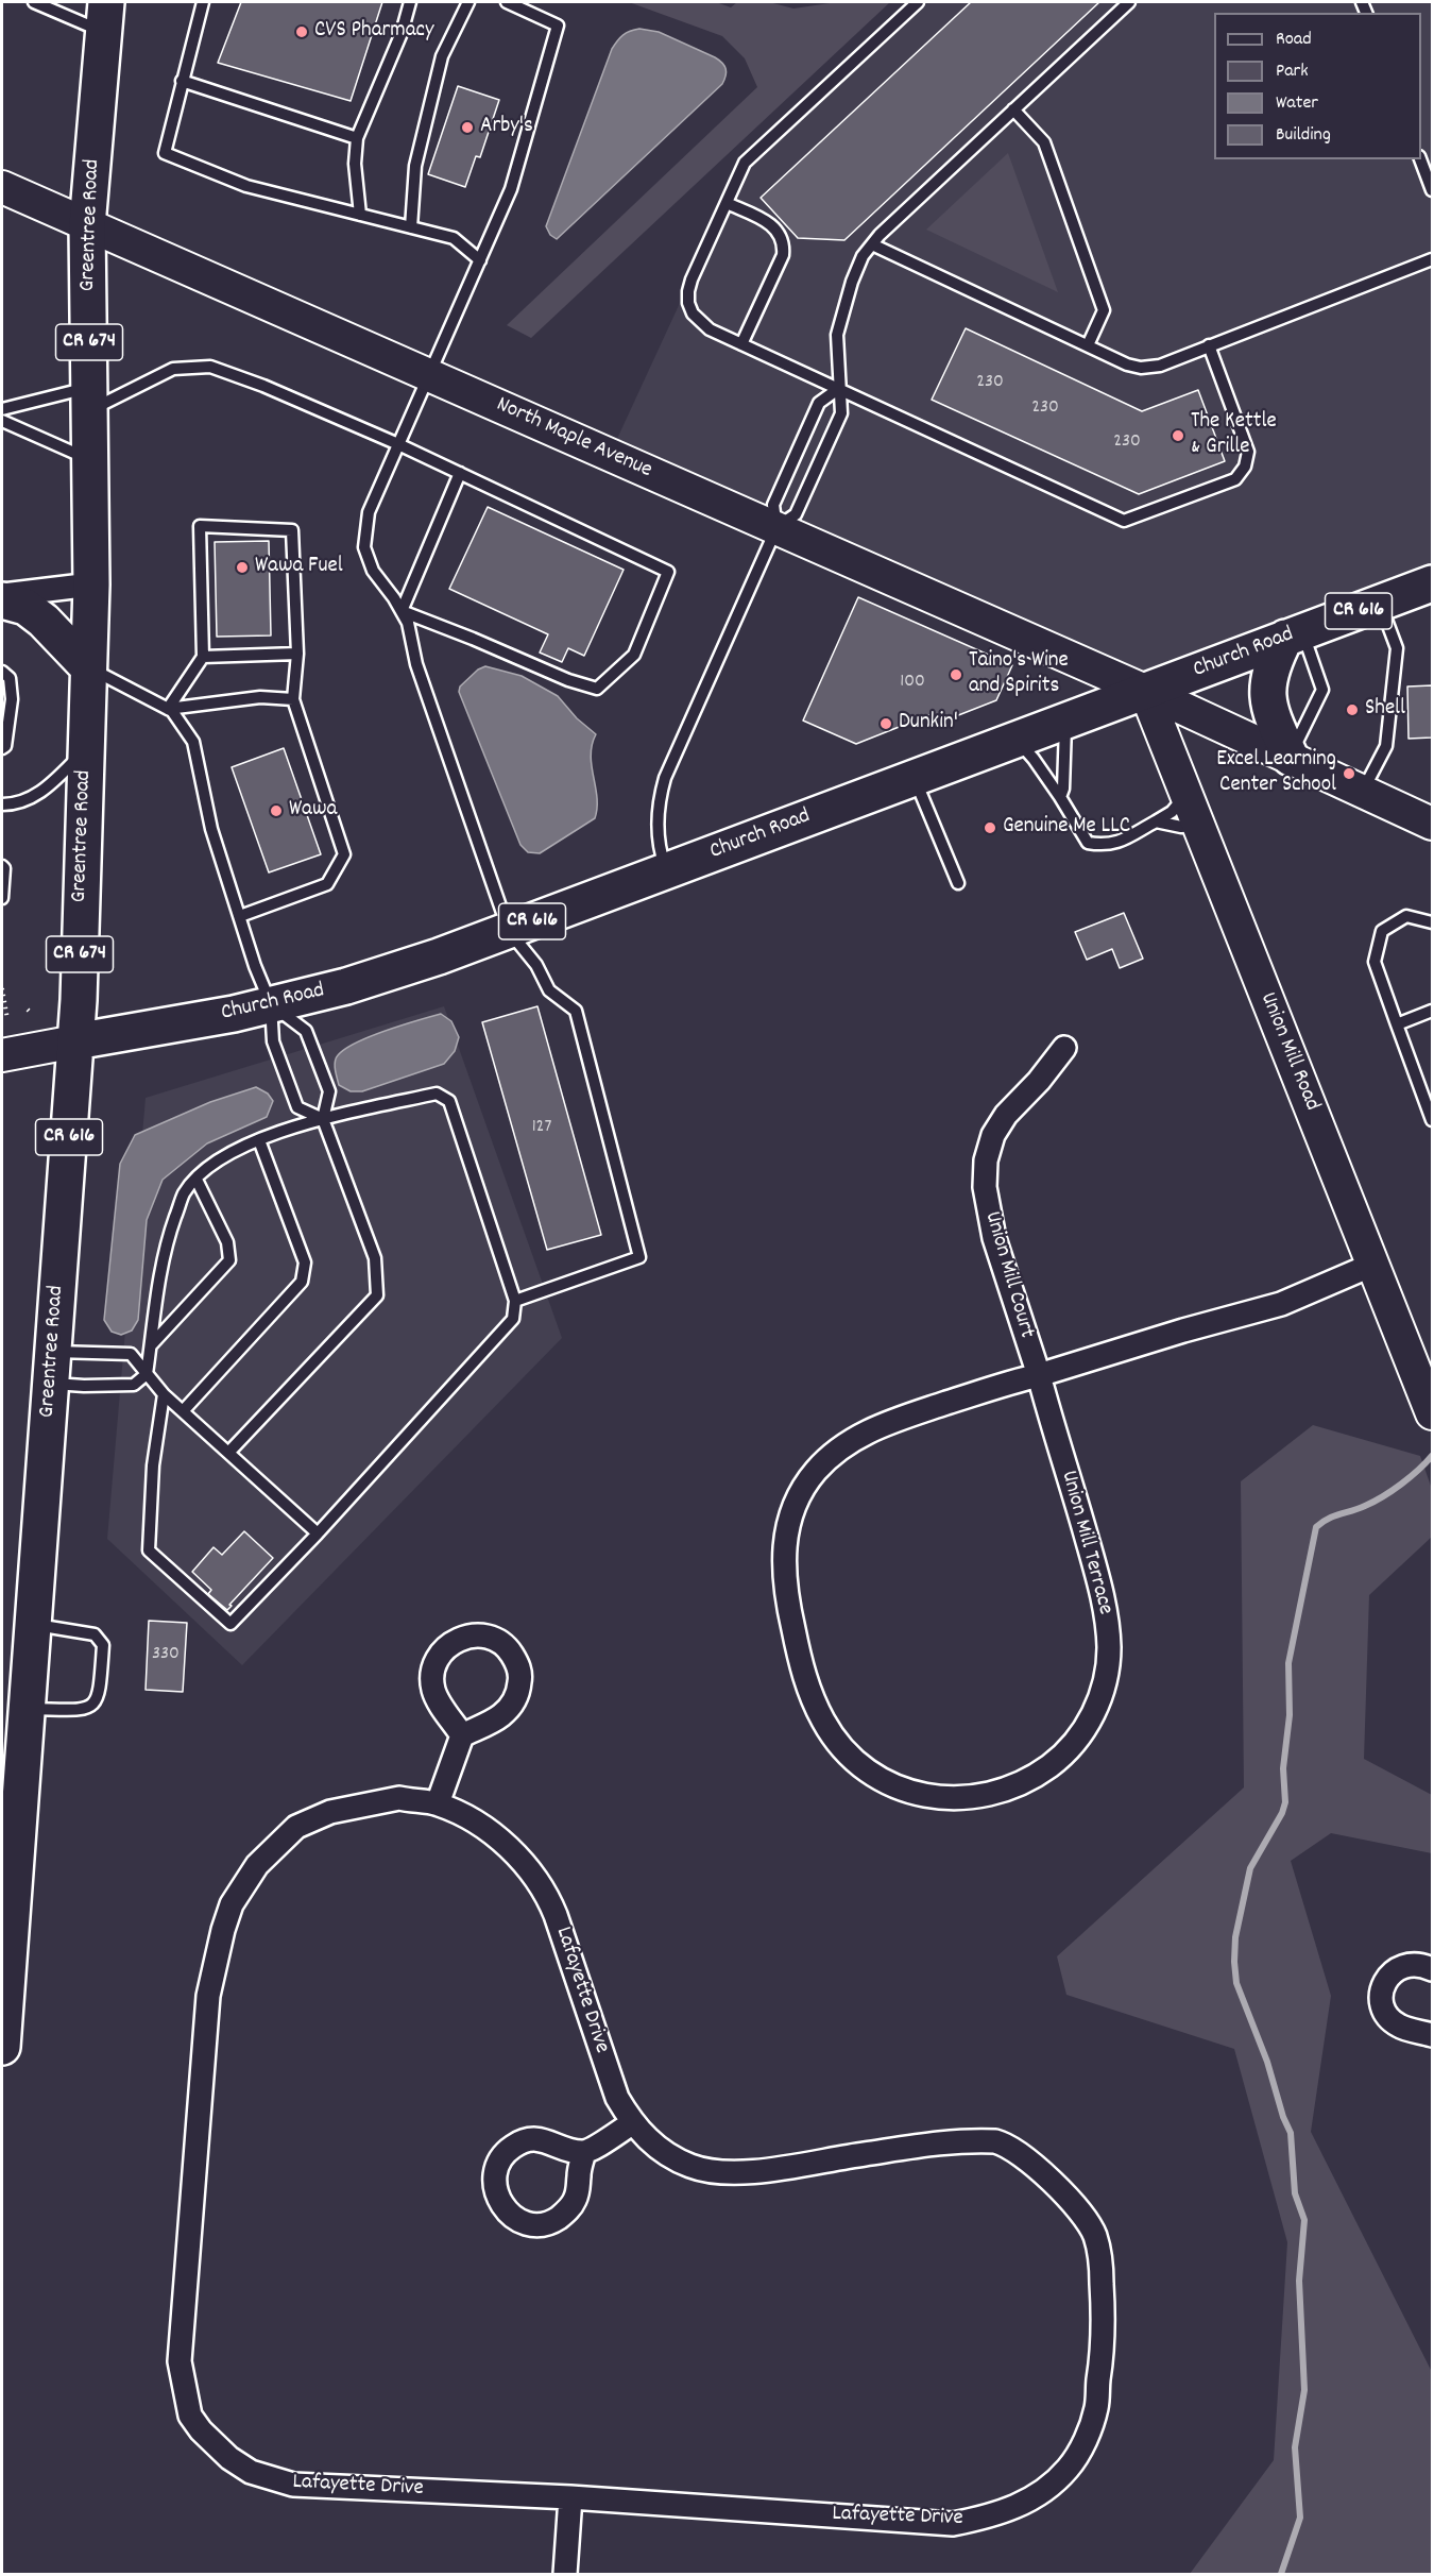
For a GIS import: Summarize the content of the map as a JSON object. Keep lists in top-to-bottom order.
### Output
{
  "streets": {
    "main road": [
      "Greentree Road",
      "CR 674",
      "North Maple Avenue",
      "CR 616",
      "Church Road",
      "Union Mill Road"
    ],
    "street": ["Union Mill Court", "Union Mill Terrace", "Lafayette Drive"]
  },
  "crossings": [
    ["Greentree Road", "North Maple Avenue"],
    ["Greentree Road", "Church Road"],
    ["North Maple Avenue", "Church Road"],
    ["North Maple Avenue", "Union Mill Road"],
    ["Church Road", "Union Mill Road"],
    ["Union Mill Road", "Union Mill Terrace"],
    ["Union Mill Court", "Union Mill Terrace"]
  ],
  "places": [
    "CVS Pharmacy",
    "Arby's",
    "The Kettle & Grille",
    "Wawa Fuel",
    "Taino's Wine and Spirits",
    "Shell",
    "Dunkin'",
    "Excel Learning Center School",
    "Wawa",
    "Genuine Me LLC"
  ],
  "house_numbers": [
    "230",
    "230",
    "230",
    "100",
    "127",
    "330"
  ],
  "legend": [
    "Road",
    "Park",
    "Water",
    "Building"
  ]
}
